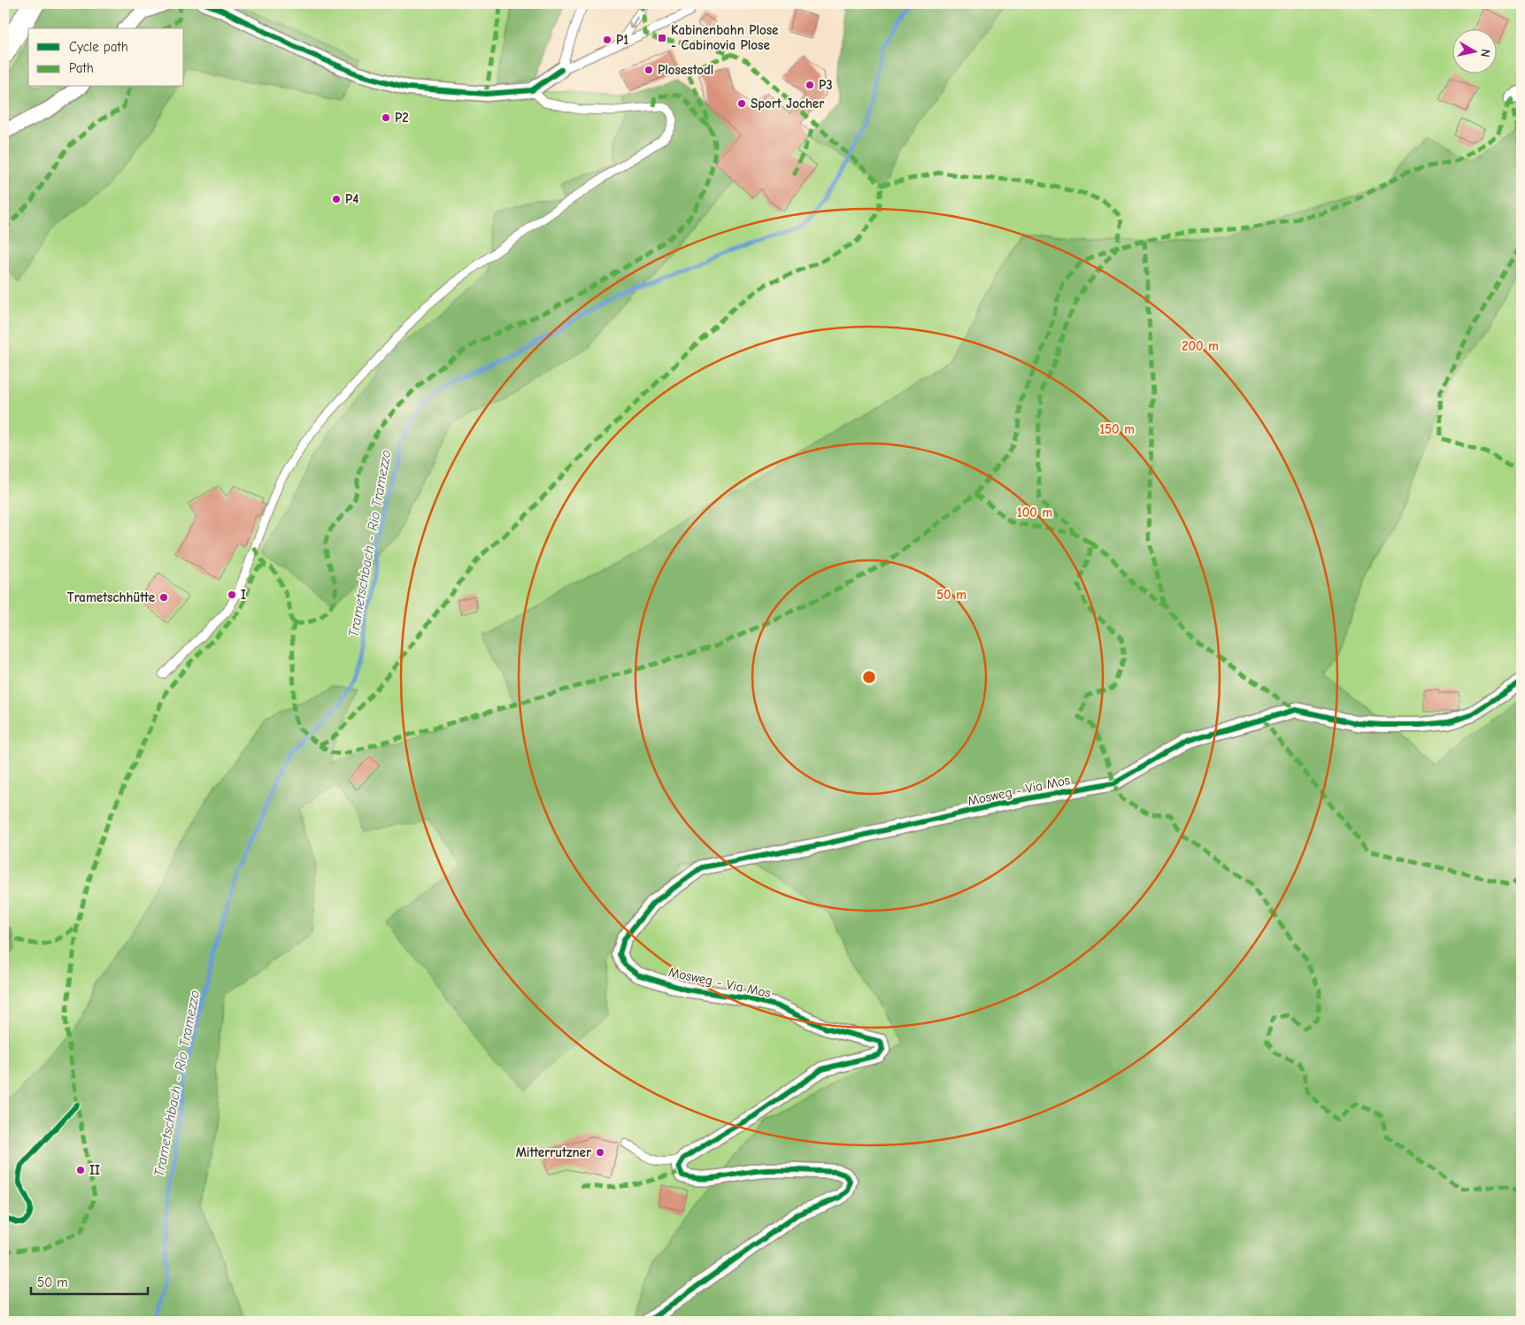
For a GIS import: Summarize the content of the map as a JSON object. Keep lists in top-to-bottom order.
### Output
{
  "streets": {
    "street": ["Mosweg - Via Mos"]
  },
  "water": ["Trametschbach - Rio Tramezzo"],
  "places": {
    "transit": ["Kabinenbahn Plose - Cabinovia Plose"],
    "other": [
      "P1",
      "Plosestodl",
      "P3",
      "Sport Jocher",
      "P2",
      "P4",
      "I",
      "Trametschhütte",
      "Mitterrutzner",
      "II"
    ]
  },
  "legend": ["Cycle path", "Path"],
  "scale_bar": "50 m",
  "north": "right",
  "rings": [
    "200 m",
    "150 m",
    "100 m",
    "50 m"
  ]
}
